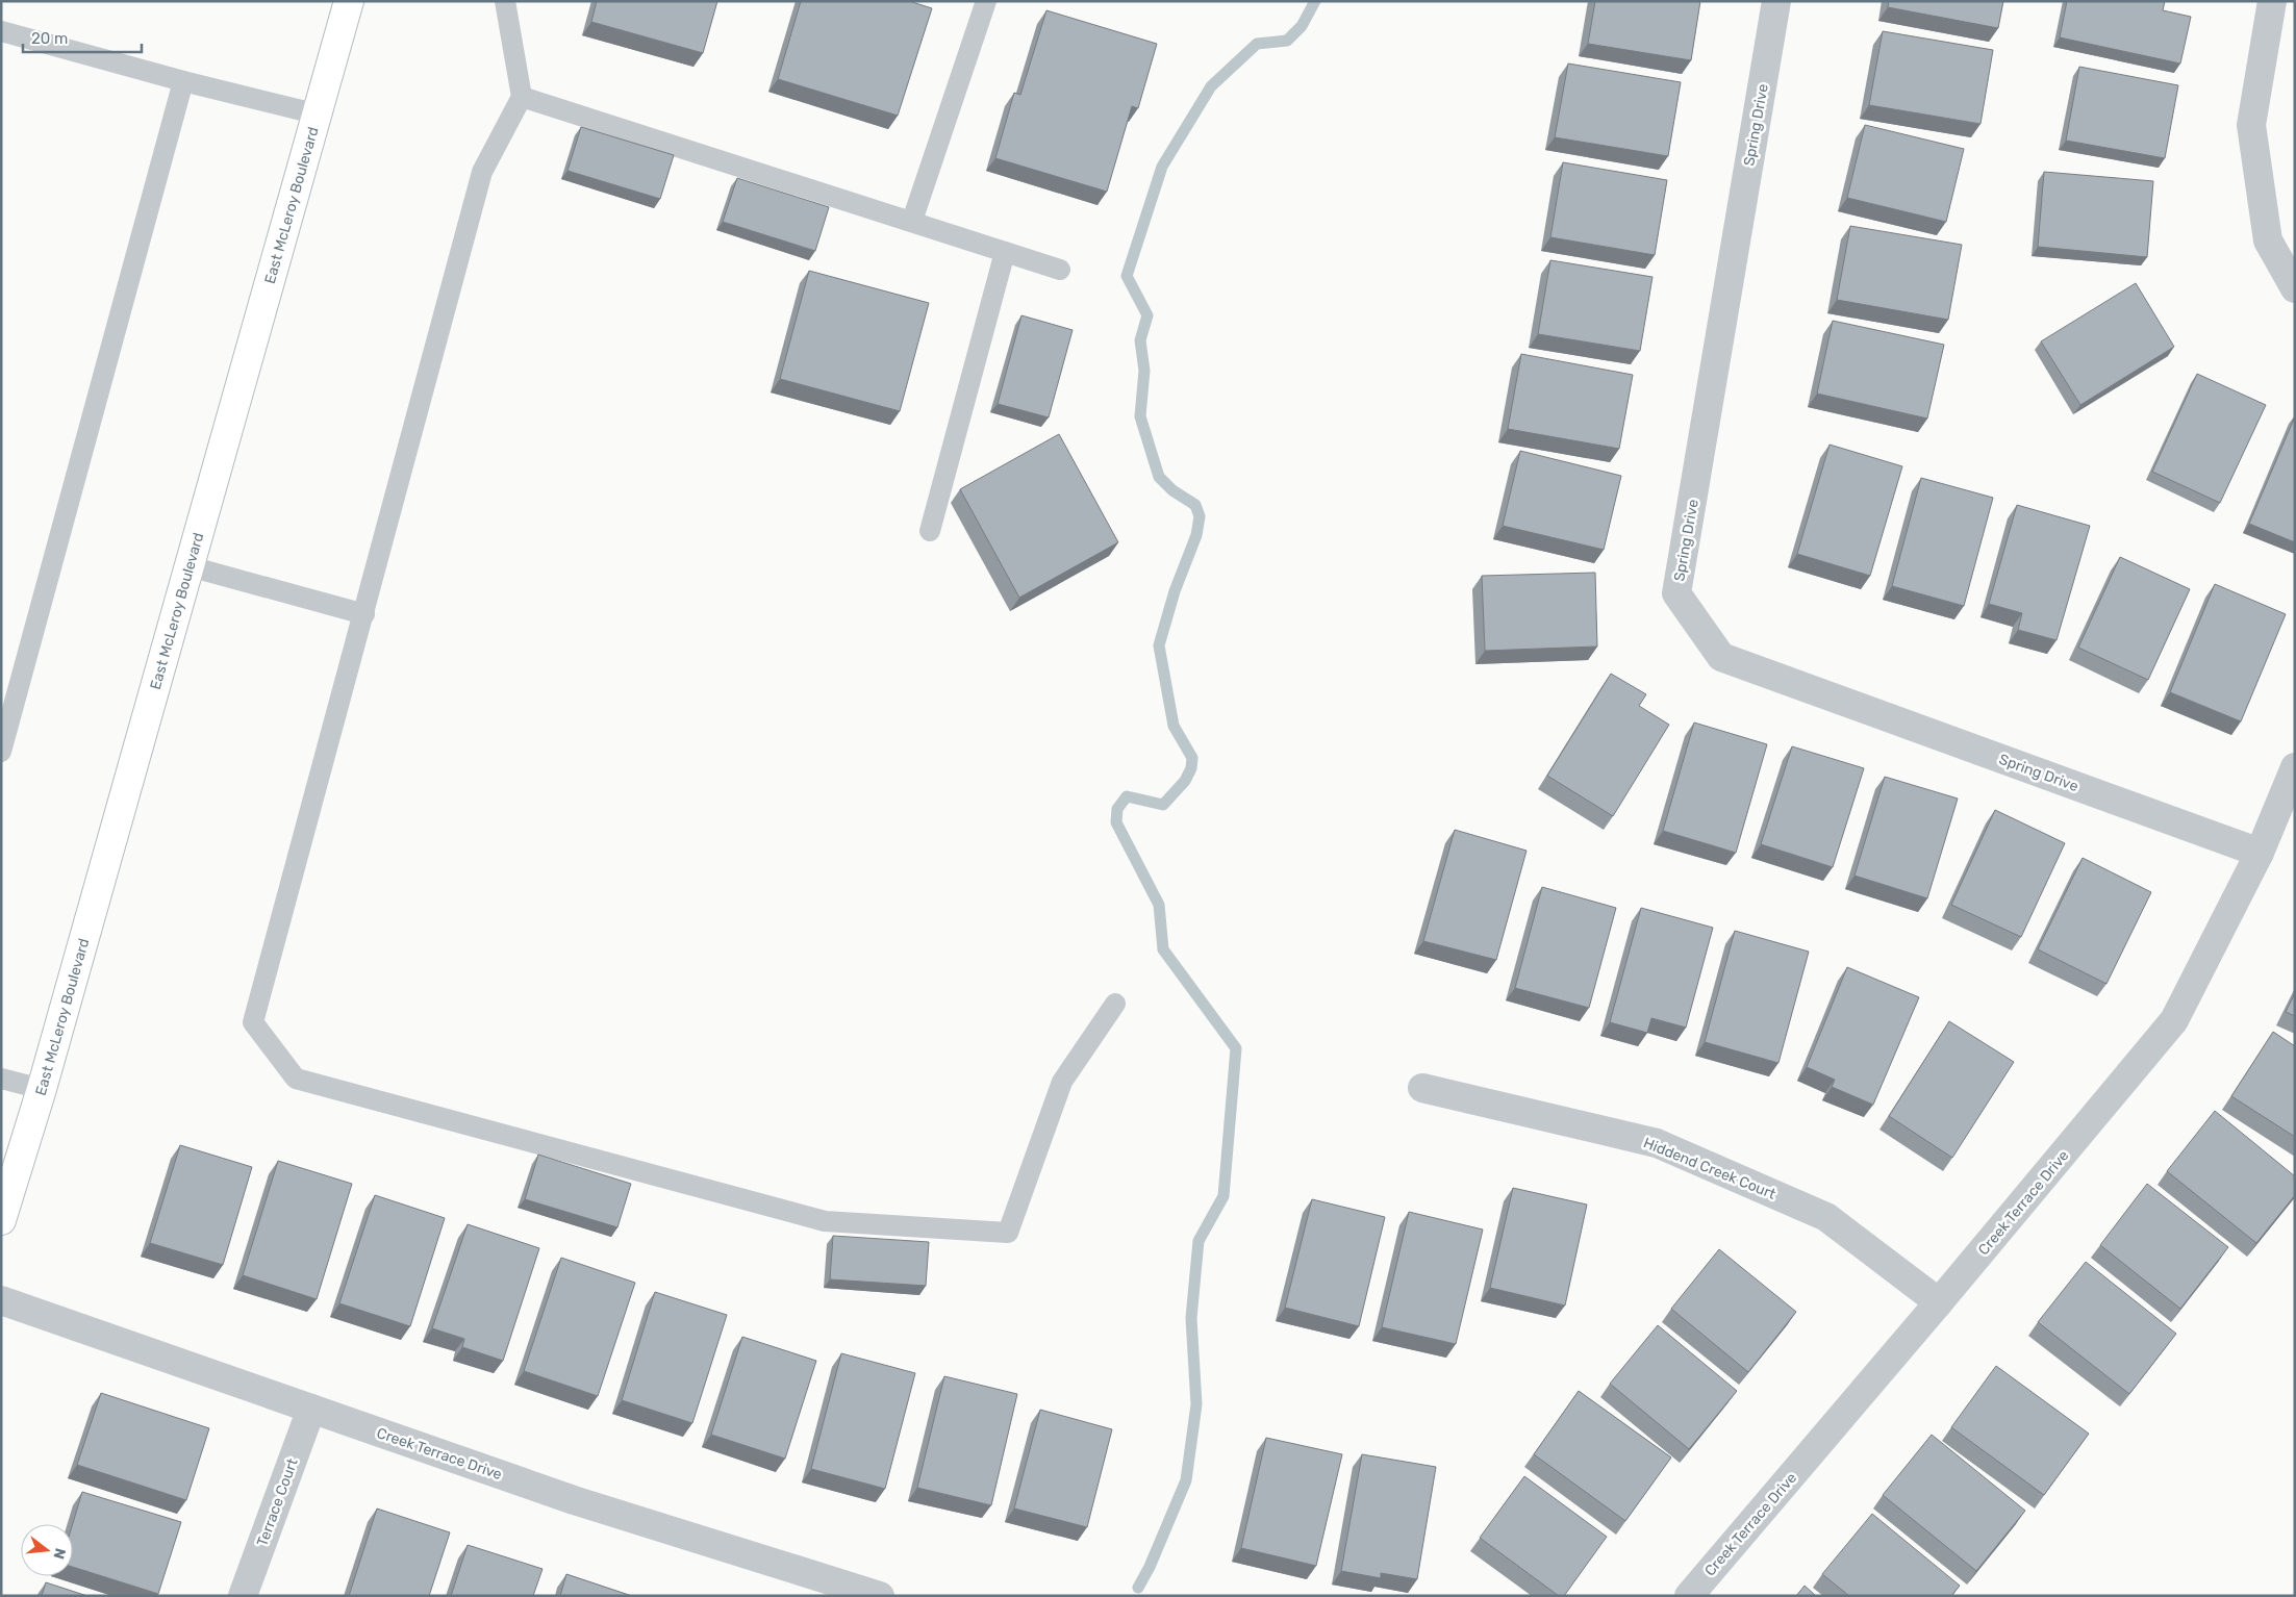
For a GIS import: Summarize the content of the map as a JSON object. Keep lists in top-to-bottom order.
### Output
{
  "streets": {
    "main road": ["East McLeroy Boulevard"],
    "street": [
      "Spring Drive",
      "Hiddend Creek Court",
      "Creek Terrace Drive",
      "Terrace Court"
    ]
  },
  "crossings": [
    ["Spring Drive", "Creek Terrace Drive"],
    ["Hiddend Creek Court", "Creek Terrace Drive"],
    ["Creek Terrace Drive", "Terrace Court"]
  ],
  "scale_bar": "20 m",
  "north": "right"
}
